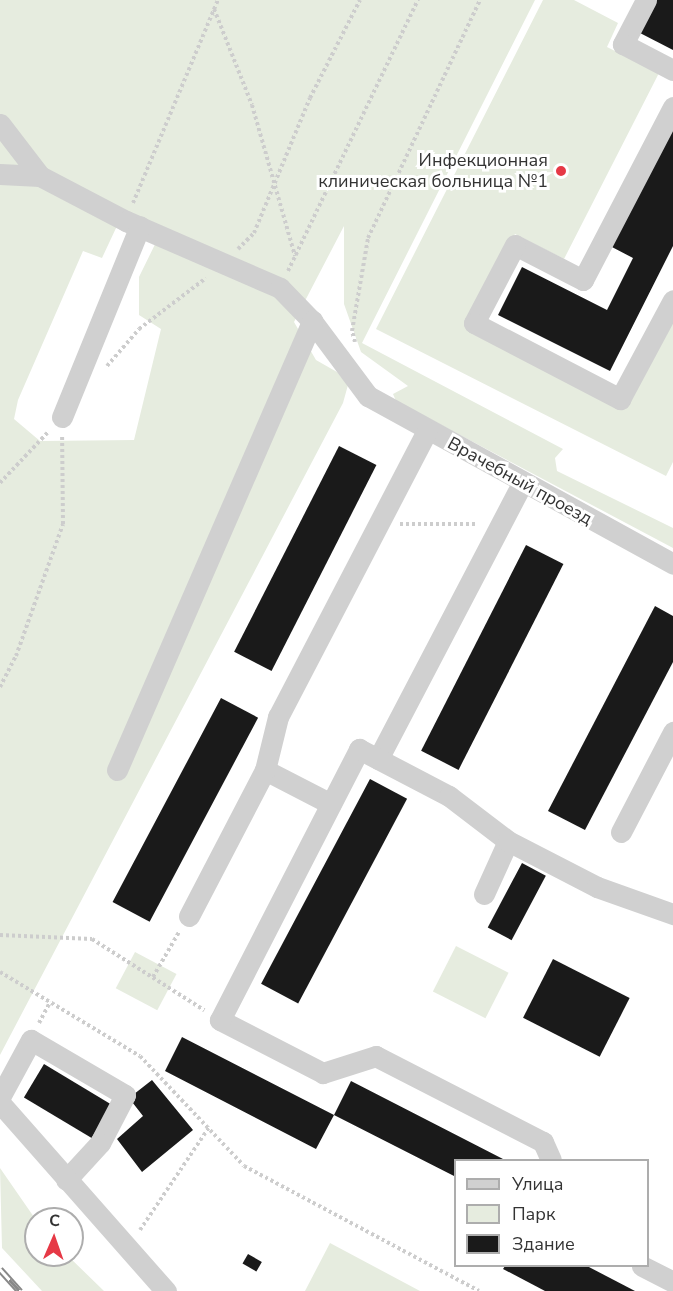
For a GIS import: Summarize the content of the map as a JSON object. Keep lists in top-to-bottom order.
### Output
{
  "streets": {
    "street": ["Врачебный проезд"]
  },
  "places": ["Инфекционная клиническая больница №1"],
  "legend": ["Улица", "Парк", "Здание"],
  "north": "top"
}
